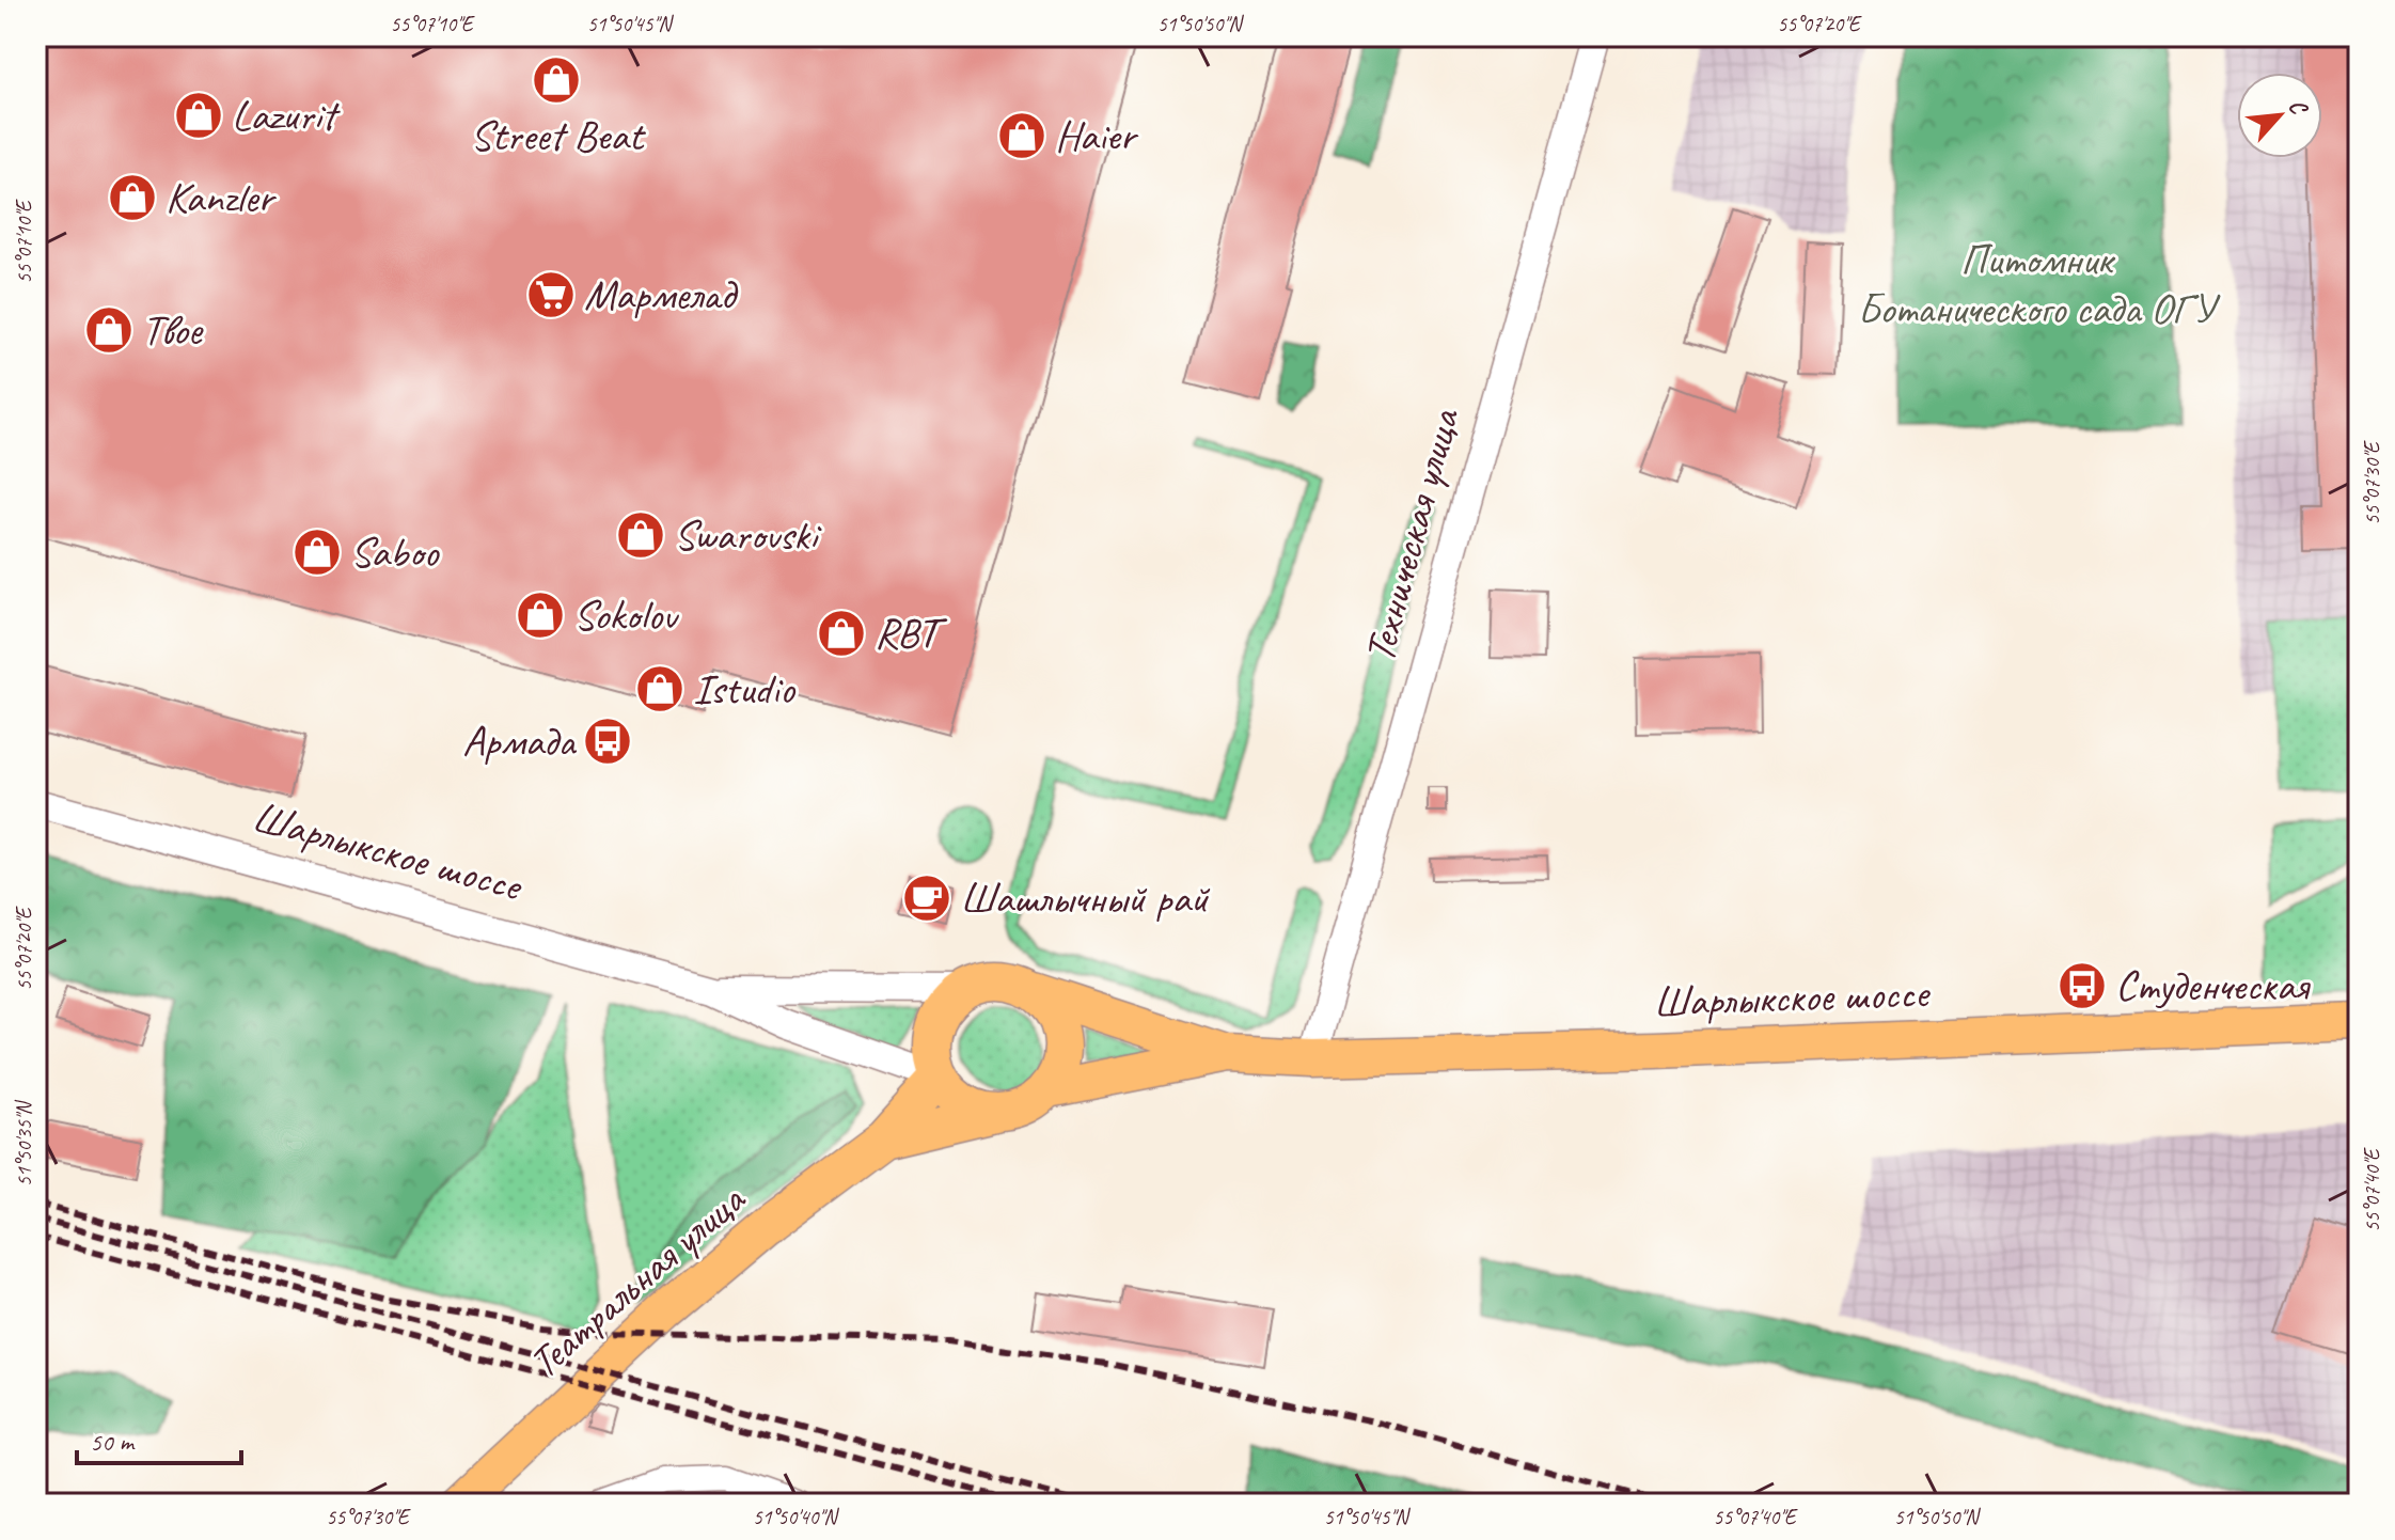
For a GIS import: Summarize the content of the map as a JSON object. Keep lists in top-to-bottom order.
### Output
{
  "streets": {
    "main road": ["Шарлыкское шоссе", "Театральная улица"],
    "street": ["Техническая улица"]
  },
  "crossings": [
    ["Техническая улица", "Шарлыкское шоссе"],
    ["Шарлыкское шоссе", "Театральная улица"]
  ],
  "parks": ["Питомник Ботанического сада ОГУ"],
  "places": {
    "shop": [
      "Street Beat",
      "Lazurit",
      "Haier",
      "Kanzler",
      "Твое",
      "Swarovski",
      "Saboo",
      "Sokolov",
      "RBT",
      "Istudio"
    ],
    "supermarket": ["Мармелад"],
    "bus stop": ["Армада", "Студенческая"],
    "cafe": ["Шашлычный рай"]
  },
  "scale_bar": "50 m",
  "north": "top right",
  "coordinates": [
    "55°07'10\"E",
    "51°50'45\"N",
    "51°50'50\"N",
    "55°07'20\"E",
    "55°07'30\"E",
    "51°50'35\"N",
    "55°07'40\"E",
    "51°50'40\"N"
  ]
}
